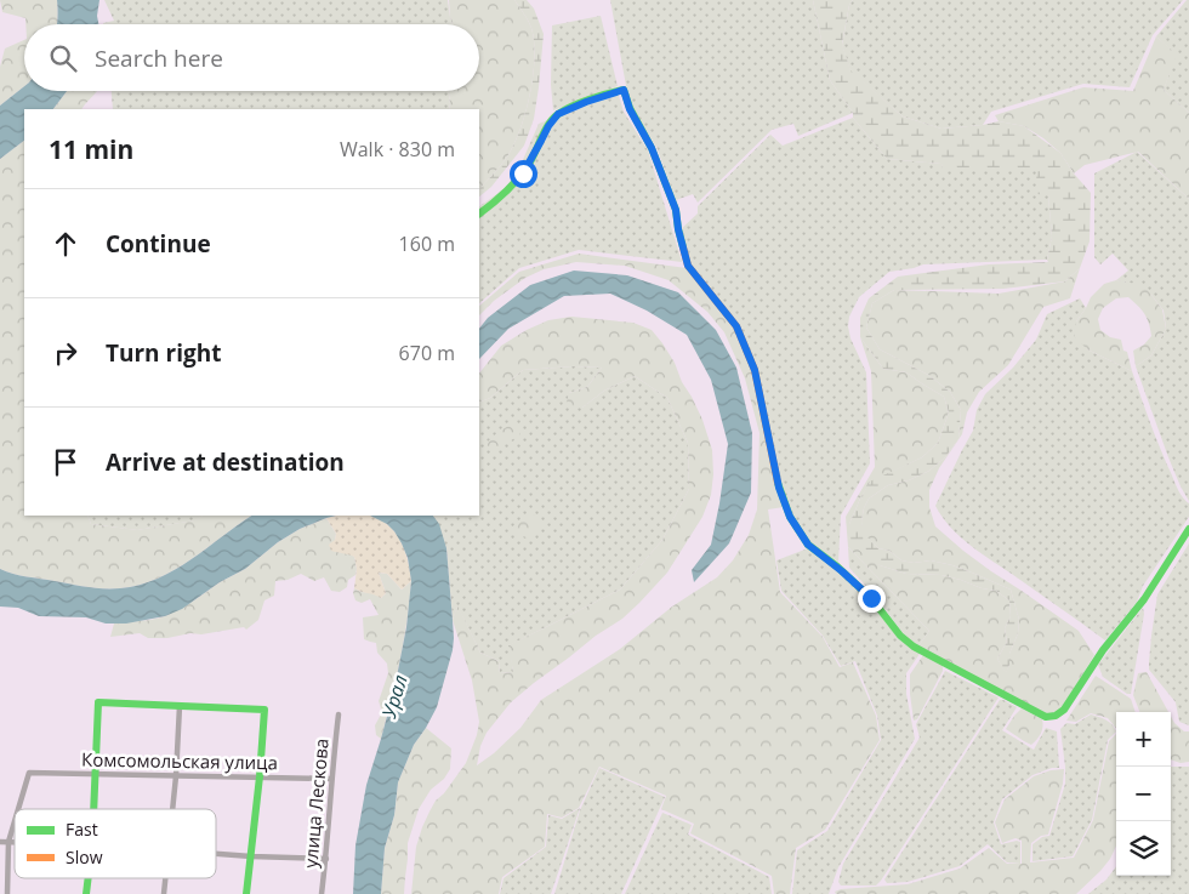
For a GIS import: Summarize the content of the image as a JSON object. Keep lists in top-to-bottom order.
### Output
{
  "streets": {
    "street": ["Комсомольская улица", "улица Лескова"]
  },
  "crossings": [
    ["Комсомольская улица", "улица Лескова"]
  ],
  "water": ["Урал"],
  "legend": ["Fast", "Slow"],
  "page": {
    "search": "Search here",
    "heading": ["11 min", "Walk · 830 m"],
    "list": [
      ["Continue", "160 m"],
      ["Turn right", "670 m"],
      "Arrive at destination"
    ],
    "map_buttons": ["+", "−"]
  }
}
